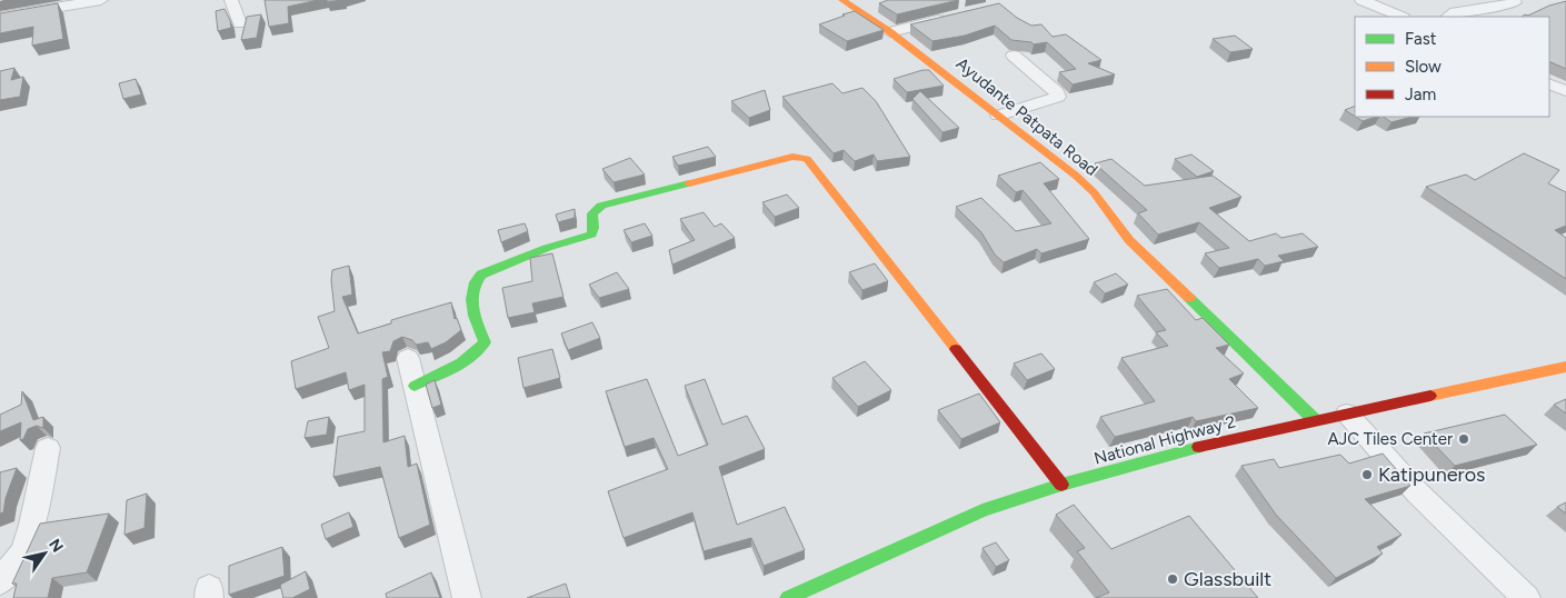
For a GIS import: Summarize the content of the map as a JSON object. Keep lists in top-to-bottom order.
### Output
{
  "streets": {
    "street": ["Ayudante Patpata Road", "National Highway 2"]
  },
  "crossings": [
    ["Ayudante Patpata Road", "National Highway 2"]
  ],
  "places": ["AJC Tiles Center", "Katipuneros", "Glassbuilt"],
  "legend": ["Fast", "Slow", "Jam"],
  "north": "top right"
}
